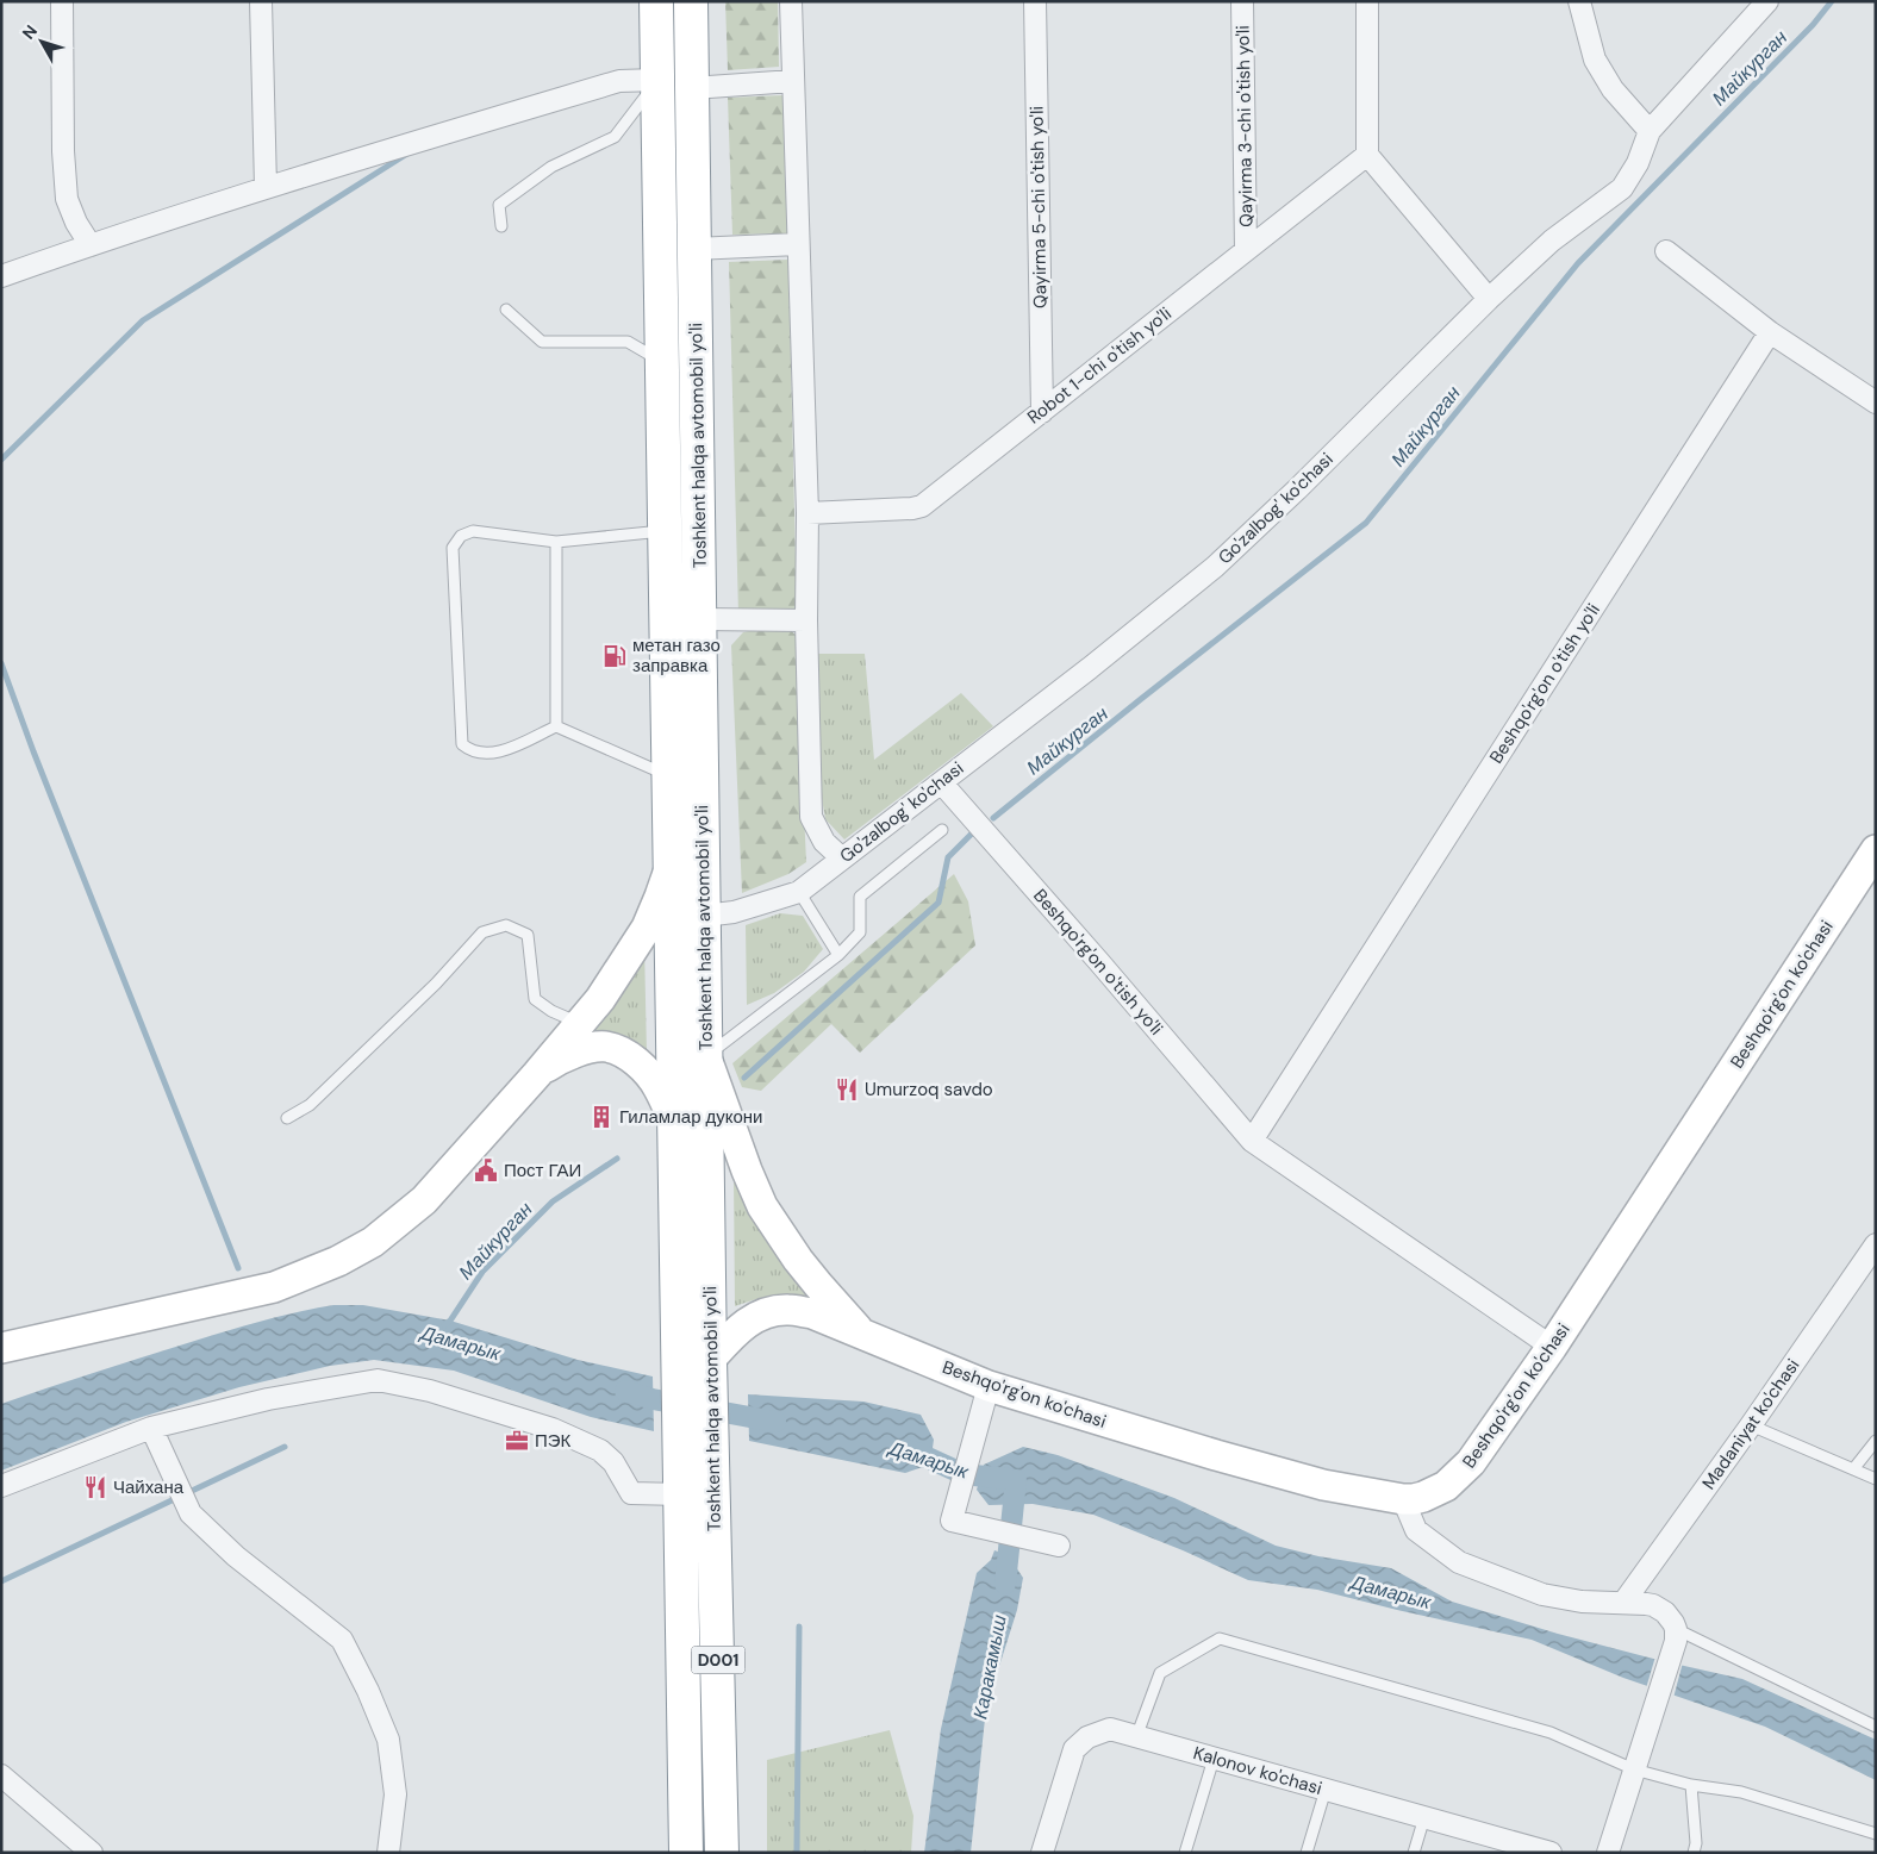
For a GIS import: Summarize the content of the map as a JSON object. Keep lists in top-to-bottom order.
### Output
{
  "streets": {
    "highway": ["Toshkent halqa avtomobil yo'li", "D001"],
    "main road": ["Beshqo'rg'on ko'chasi"],
    "street": [
      "Qayirma 3-chi o'tish yo'li",
      "Qayirma 5-chi o'tish yo'li",
      "Robot 1-chi o'tish yo'li",
      "Go'zalbog' ko'chasi",
      "Beshqo'rg'on o'tish yo'li",
      "Madaniyat ko'chasi",
      "Kalonov ko'chasi"
    ]
  },
  "crossings": [
    ["Qayirma 3-chi o'tish yo'li", "Robot 1-chi o'tish yo'li"],
    ["Qayirma 5-chi o'tish yo'li", "Robot 1-chi o'tish yo'li"],
    ["Toshkent halqa avtomobil yo'li", "Go'zalbog' ko'chasi"],
    ["Toshkent halqa avtomobil yo'li", "Beshqo'rg'on ko'chasi"],
    ["Go'zalbog' ko'chasi", "Beshqo'rg'on o'tish yo'li"],
    ["Beshqo'rg'on o'tish yo'li", "Beshqo'rg'on ko'chasi"]
  ],
  "water": ["Майкурган", "Дамарык", "Каракамыш"],
  "places": {
    "fuel station": ["метан газо заправка"],
    "restaurant": ["Umurzoq savdo", "Чайхана"],
    "building": ["Гиламлар дукони"],
    "public building": ["Пост ГАИ"],
    "office": ["ПЭК"]
  },
  "north": "top left"
}
